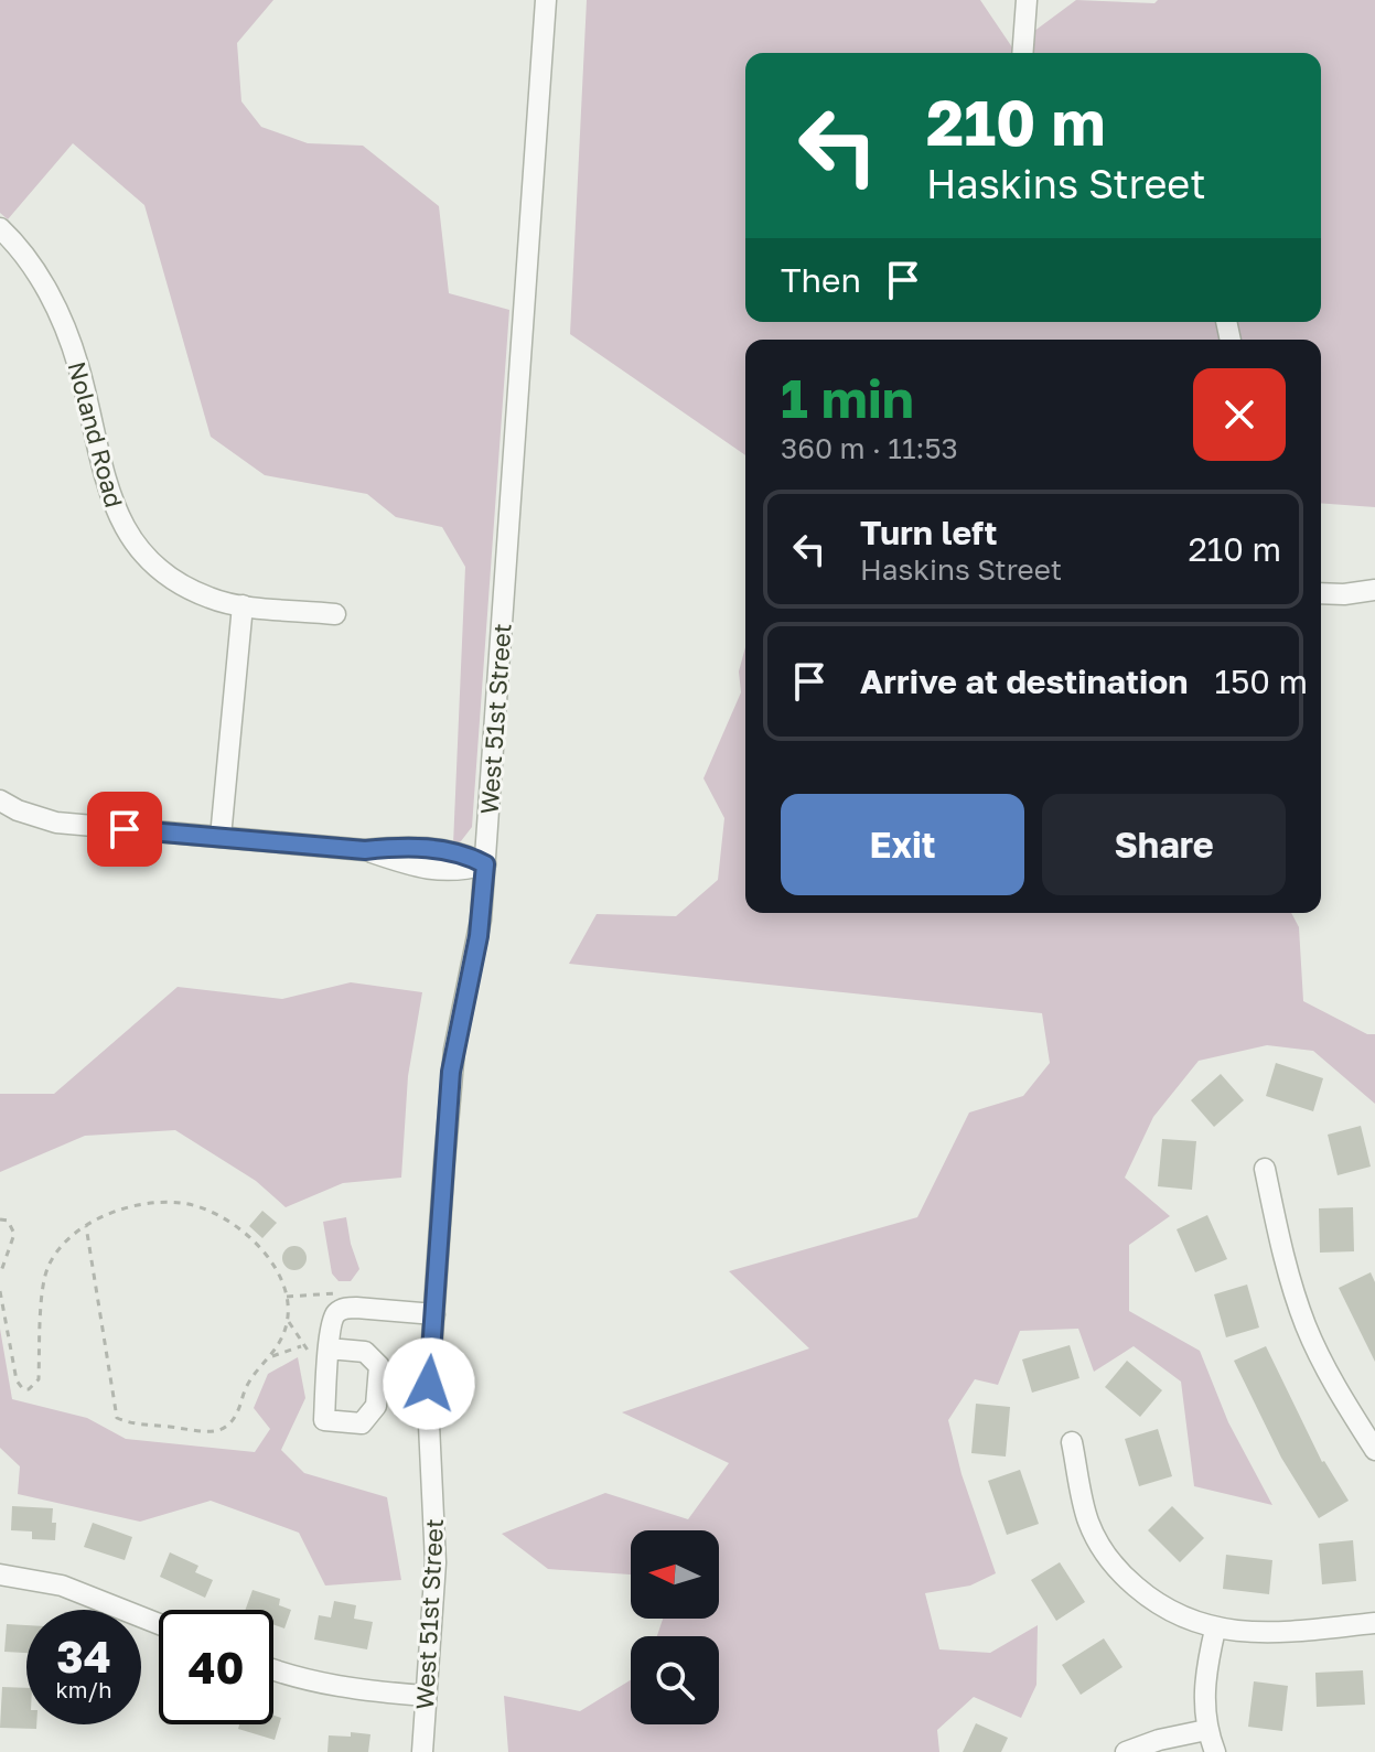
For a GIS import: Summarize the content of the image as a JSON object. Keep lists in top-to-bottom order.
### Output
{
  "streets": {
    "street": ["Noland Road", "West 51st Street"]
  },
  "north": "left",
  "page": {
    "turn": ["210 m", "Haskins Street"],
    "then": "Then",
    "heading": ["1 min", "360 m · 11:53"],
    "list": [
      {
        "name": "Turn left",
        "note": "Haskins Street",
        "value": "210 m"
      },
      {
        "name": "Arrive at destination",
        "value": "150 m"
      }
    ],
    "buttons": ["Exit", "Share"],
    "speed": "34 km/h",
    "limit": "40"
  }
}
